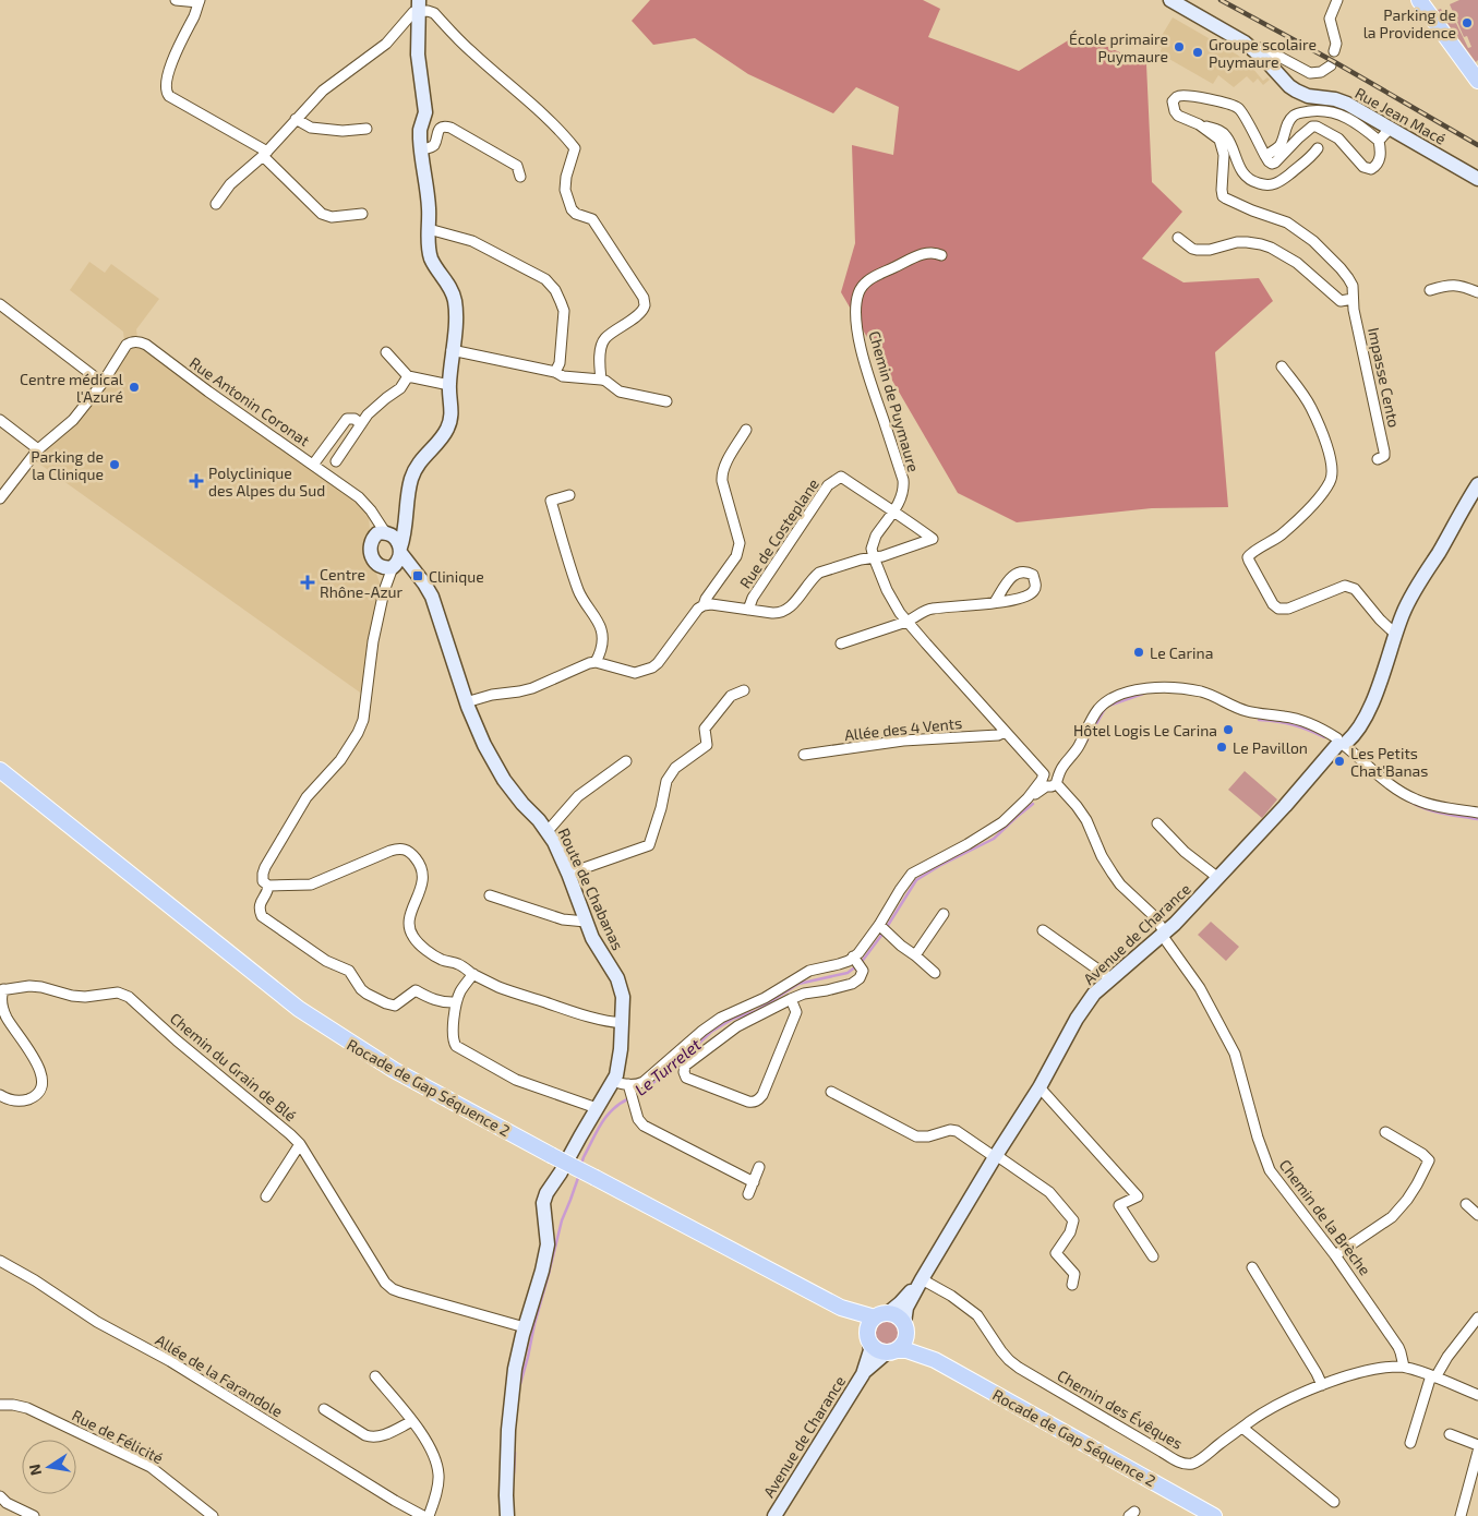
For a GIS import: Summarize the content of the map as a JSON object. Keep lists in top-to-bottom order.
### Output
{
  "streets": {
    "main road": ["Rocade de Gap Séquence 2"],
    "street": [
      "Rue Jean Macé",
      "Impasse Cento",
      "Rue Antonin Coronat",
      "Chemin de Puymaure",
      "Rue de Costeplane",
      "Allée des 4 Vents",
      "Route de Chabanas",
      "Avenue de Charance",
      "Chemin du Grain de Blé",
      "Chemin de la Brèche",
      "Allée de la Farandole",
      "Chemin des Évêques",
      "Rue de Félicité"
    ]
  },
  "crossings": [
    ["Rue Antonin Coronat", "Route de Chabanas"],
    ["Chemin de Puymaure", "Rue de Costeplane"],
    ["Route de Chabanas", "Chemin du Grain de Blé"],
    ["Avenue de Charance", "Rocade de Gap Séquence 2"],
    ["Avenue de Charance", "Chemin de la Brèche"],
    ["Avenue de Charance", "Chemin des Évêques"],
    ["Chemin de la Brèche", "Chemin des Évêques"]
  ],
  "water": ["Le Turrelet"],
  "places": {
    "other": [
      "Parking de la Providence",
      "École primaire Puymaure",
      "Groupe scolaire Puymaure",
      "Centre médical l'Azuré",
      "Parking de la Clinique",
      "Le Carina",
      "Hôtel Logis Le Carina",
      "Le Pavillon",
      "Les Petits Chat'Banas"
    ],
    "health": ["Polyclinique des Alpes du Sud", "Centre Rhône-Azur"],
    "transit": ["Clinique"]
  },
  "north": "left"
}
